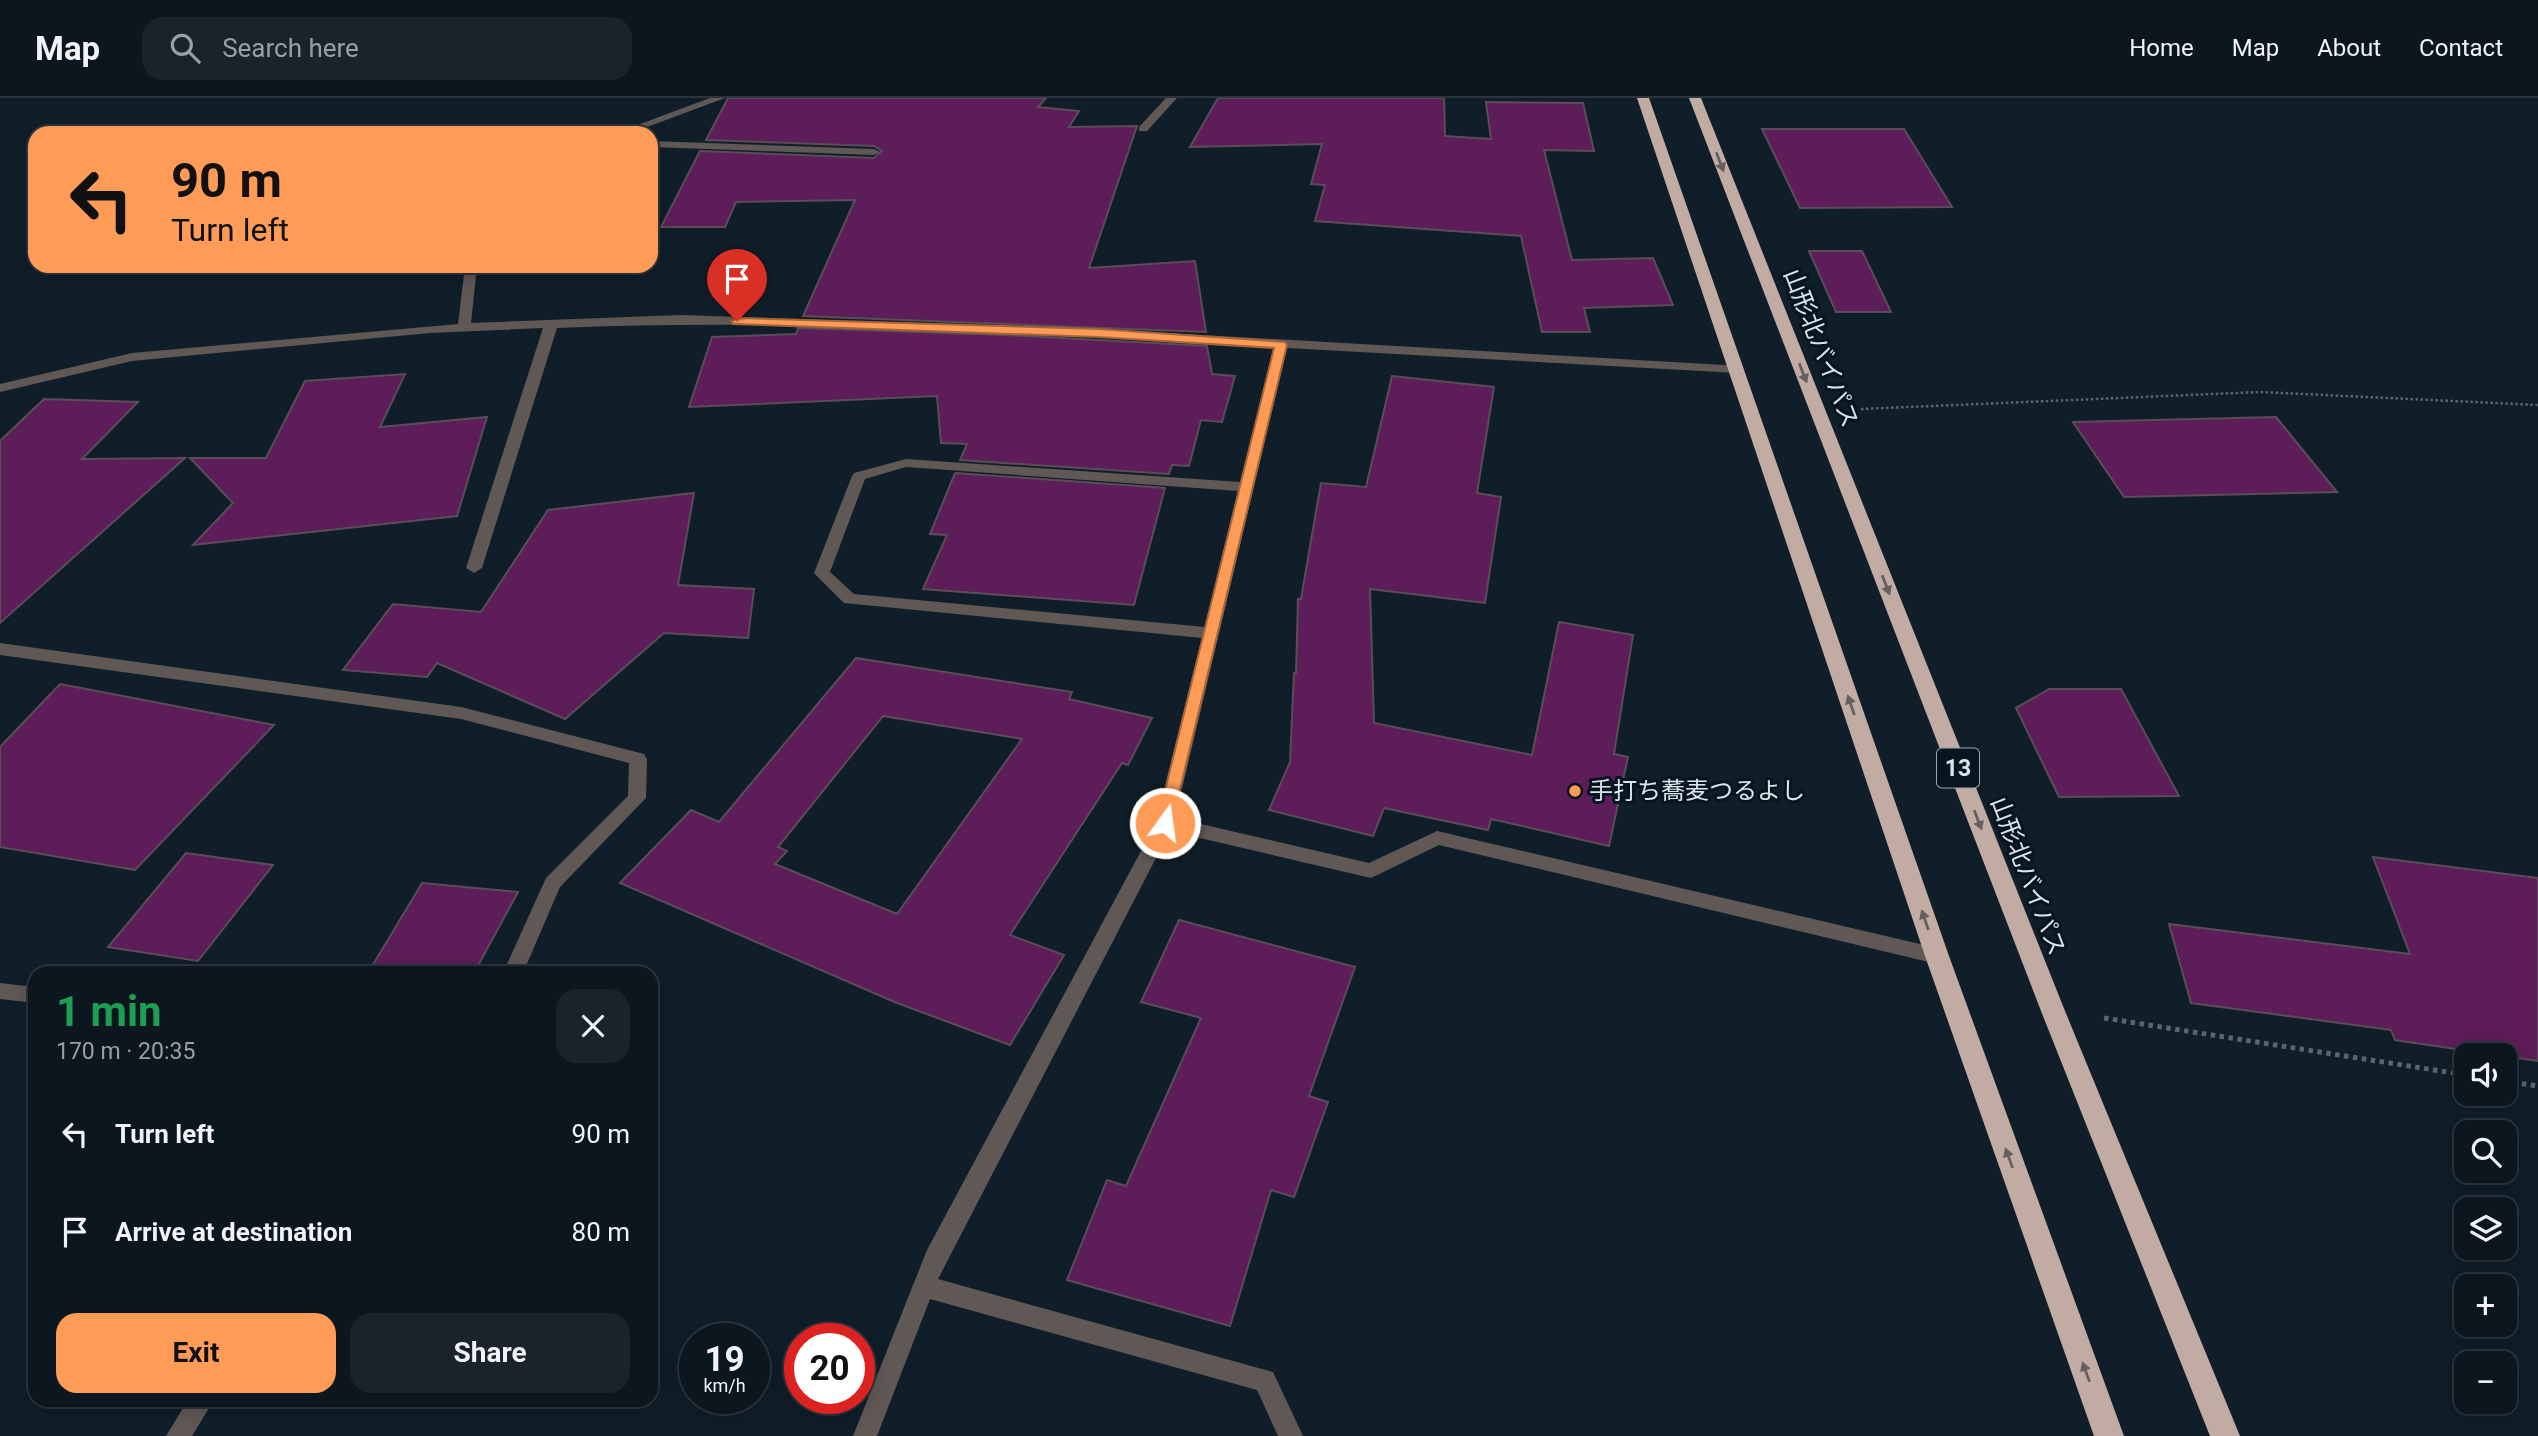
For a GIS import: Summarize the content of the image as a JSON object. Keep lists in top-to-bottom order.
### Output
{
  "streets": {
    "highway": ["山形北バイパス", "13"]
  },
  "places": ["手打ち蕎麦つるよし"],
  "page": {
    "header": "Map",
    "search": "Search here",
    "nav": [
      "Home",
      "Map",
      "About",
      "Contact"
    ],
    "turn": ["90 m", "Turn left"],
    "heading": ["1 min", "170 m · 20:35"],
    "map_buttons": ["+", "−"],
    "list": [
      {
        "name": "Turn left",
        "value": "90 m"
      },
      {
        "name": "Arrive at destination",
        "value": "80 m"
      }
    ],
    "buttons": ["Exit", "Share"],
    "speed": "19 km/h",
    "limit": "20"
  }
}
